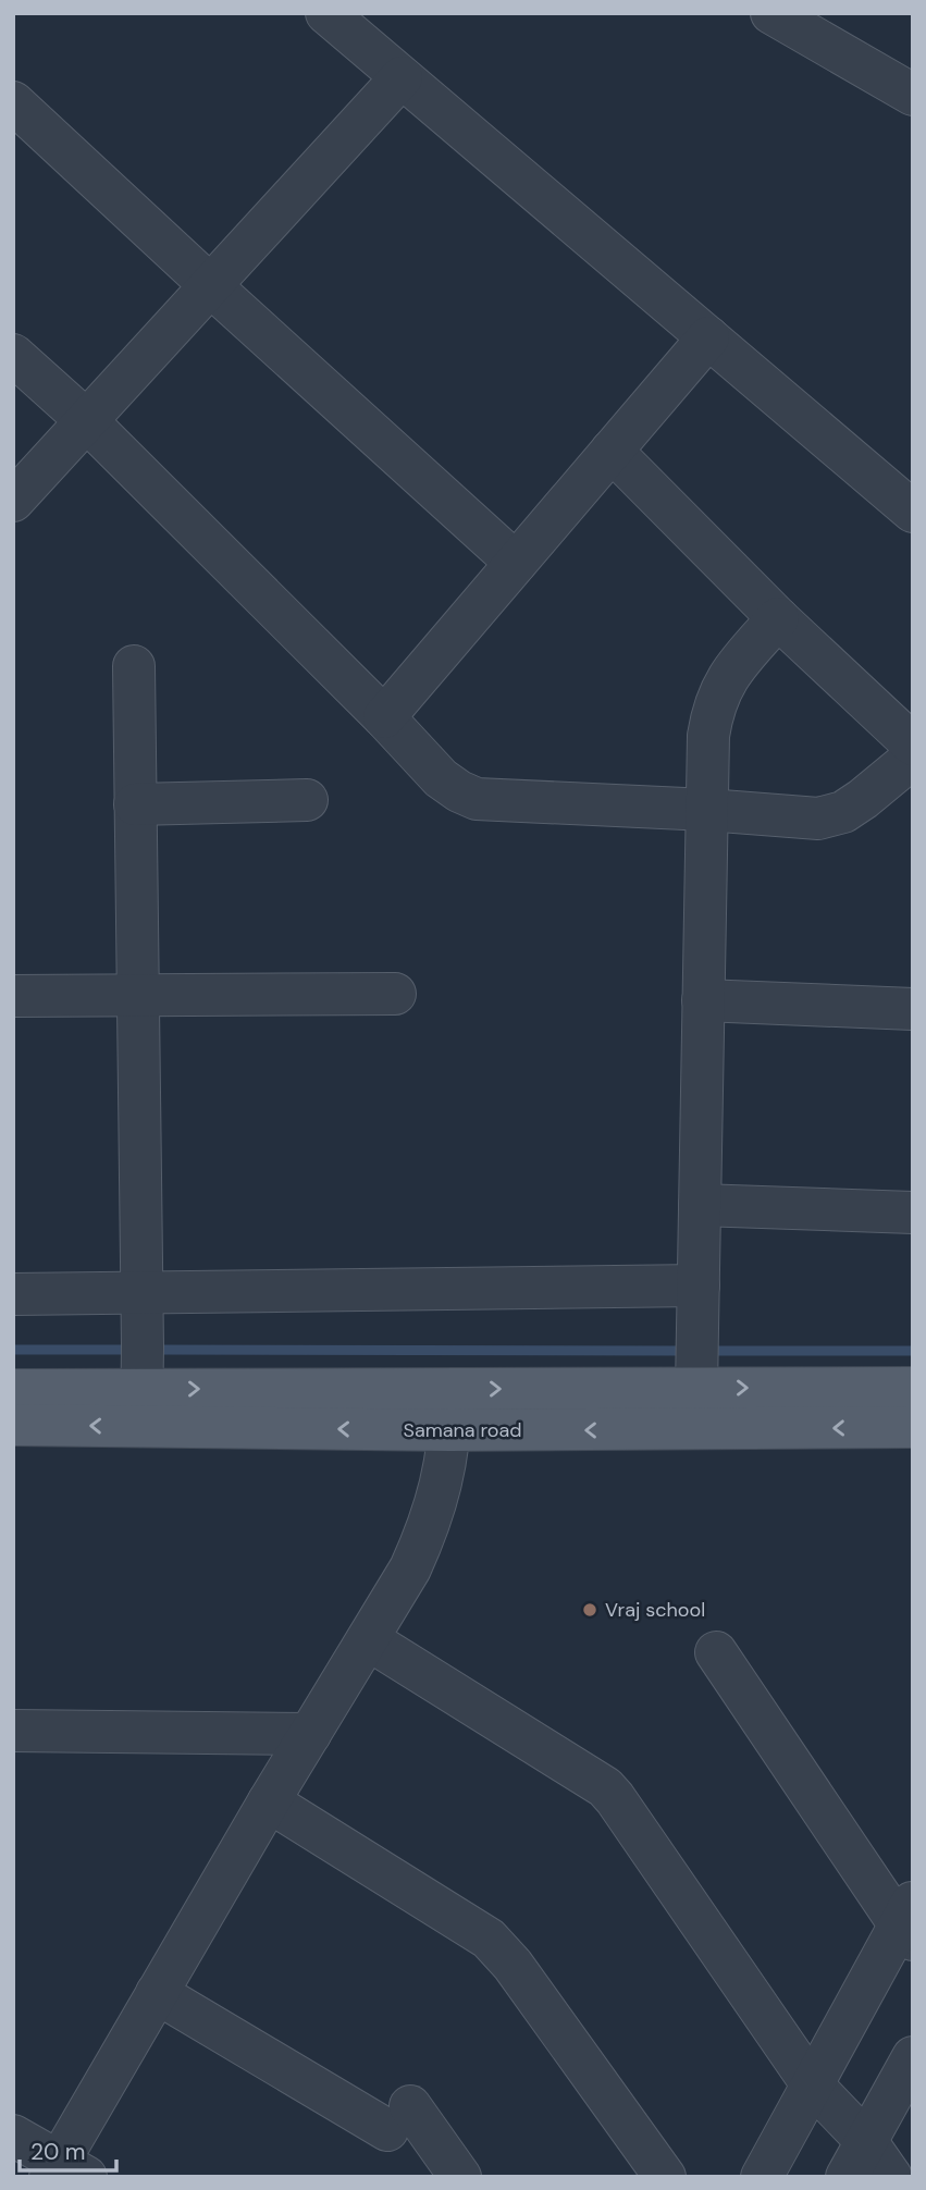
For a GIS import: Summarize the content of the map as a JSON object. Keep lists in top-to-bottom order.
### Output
{
  "streets": {
    "main road": ["Samana road"]
  },
  "places": ["Vraj school"],
  "scale_bar": "20 m"
}
